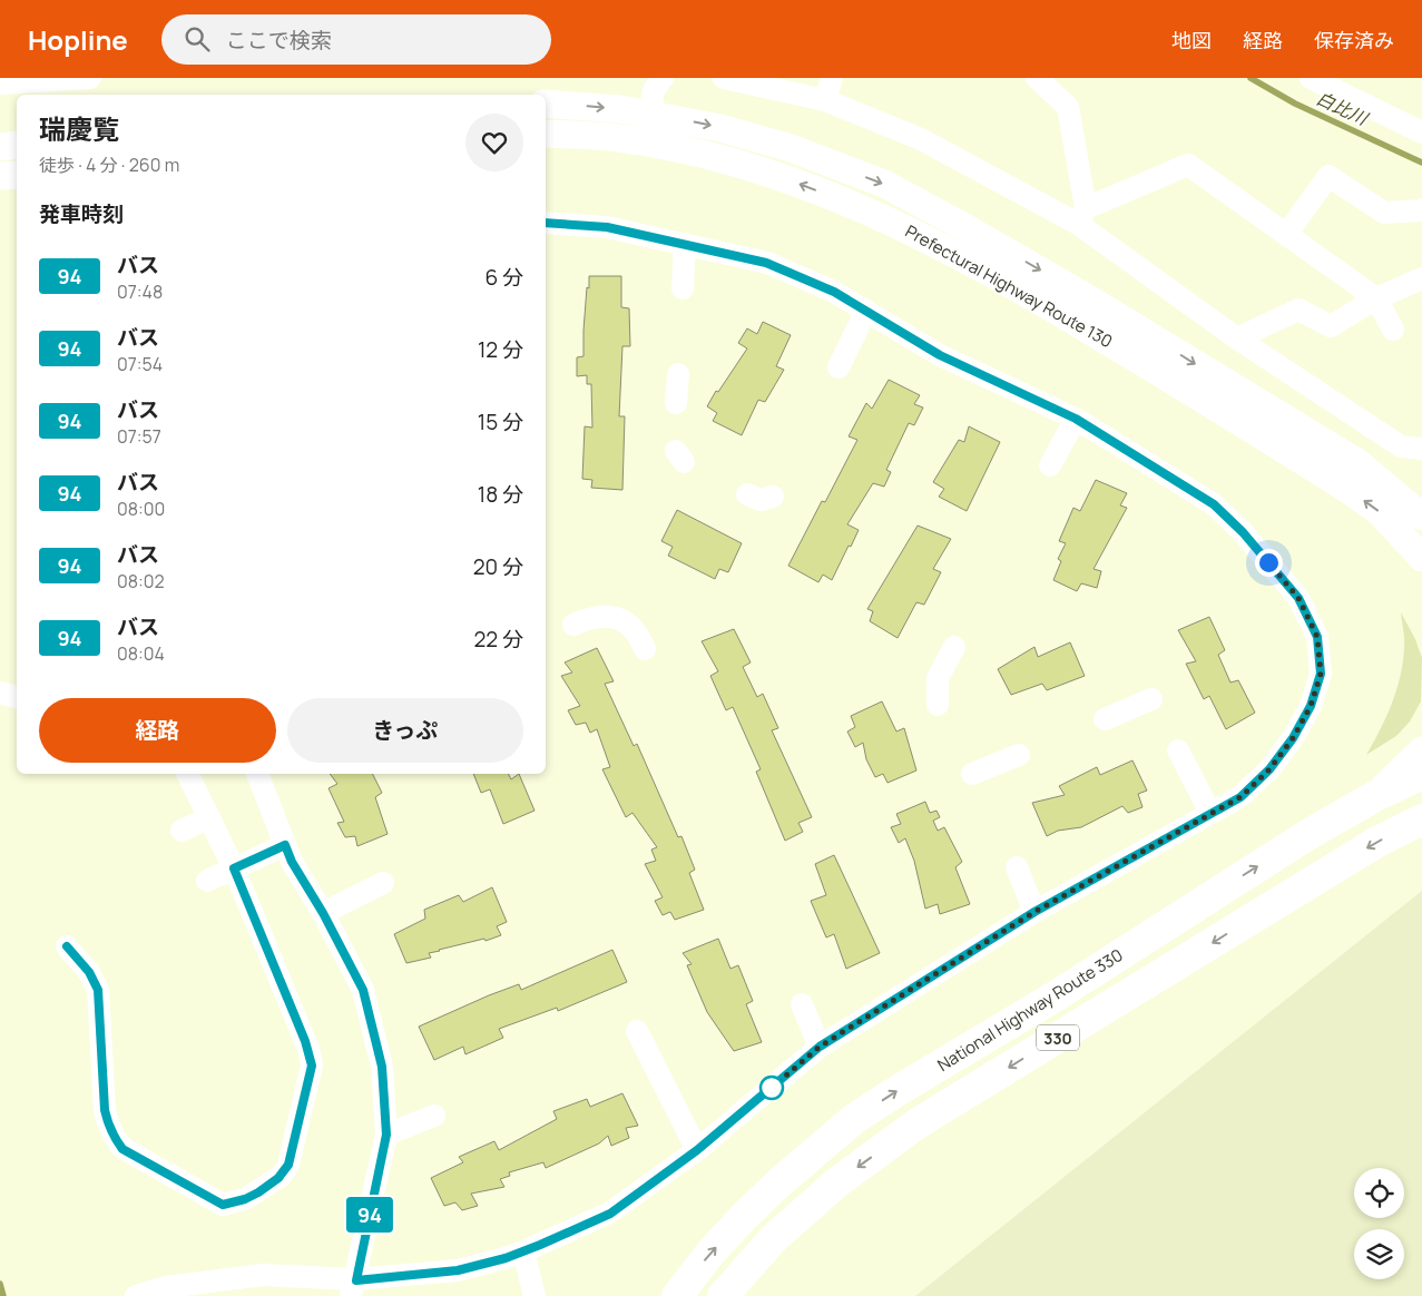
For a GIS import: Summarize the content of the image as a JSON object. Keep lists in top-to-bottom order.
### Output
{
  "streets": {
    "highway": ["National Highway Route 330", "330"],
    "main road": ["Prefectural Highway Route 130"]
  },
  "water": ["白比川"],
  "lines": ["bus line 94"],
  "page": {
    "header": "Hopline",
    "search": "ここで検索",
    "nav": ["地図", "経路", "保存済み"],
    "on_map": "94",
    "heading": [
      ["瑞慶覧", "徒歩 · 4 分 · 260 m"],
      "発車時刻"
    ],
    "list": [
      {
        "mark": "94",
        "name": "バス",
        "note": "07:48",
        "value": "6 分"
      },
      {
        "mark": "94",
        "name": "バス",
        "note": "07:54",
        "value": "12 分"
      },
      {
        "mark": "94",
        "name": "バス",
        "note": "07:57",
        "value": "15 分"
      },
      {
        "mark": "94",
        "name": "バス",
        "note": "08:00",
        "value": "18 分"
      },
      {
        "mark": "94",
        "name": "バス",
        "note": "08:02",
        "value": "20 分"
      },
      {
        "mark": "94",
        "name": "バス",
        "note": "08:04",
        "value": "22 分"
      }
    ],
    "buttons": ["経路", "きっぷ"]
  }
}
